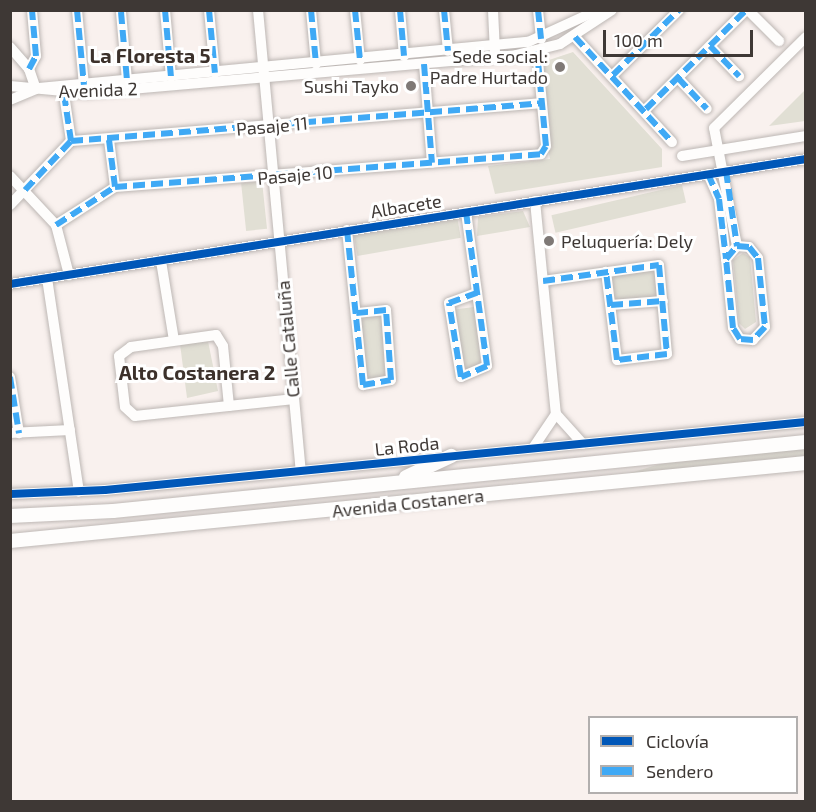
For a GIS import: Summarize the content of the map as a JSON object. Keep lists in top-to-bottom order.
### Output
{
  "streets": {
    "main road": ["Avenida Costanera"],
    "street": [
      "Avenida 2",
      "Pasaje 11",
      "Pasaje 10",
      "Albacete",
      "Calle Cataluña",
      "La Roda"
    ]
  },
  "crossings": [
    ["Avenida 2", "Calle Cataluña"],
    ["Pasaje 11", "Pasaje 10"],
    ["Pasaje 11", "Calle Cataluña"],
    ["Pasaje 10", "Calle Cataluña"],
    ["Albacete", "Calle Cataluña"],
    ["Calle Cataluña", "La Roda"]
  ],
  "districts": ["La Floresta 5", "Alto Costanera 2"],
  "places": ["Sede social: Padre Hurtado", "Sushi Tayko", "Peluquería: Dely"],
  "legend": ["Ciclovía", "Sendero"],
  "scale_bar": "100 m"
}
